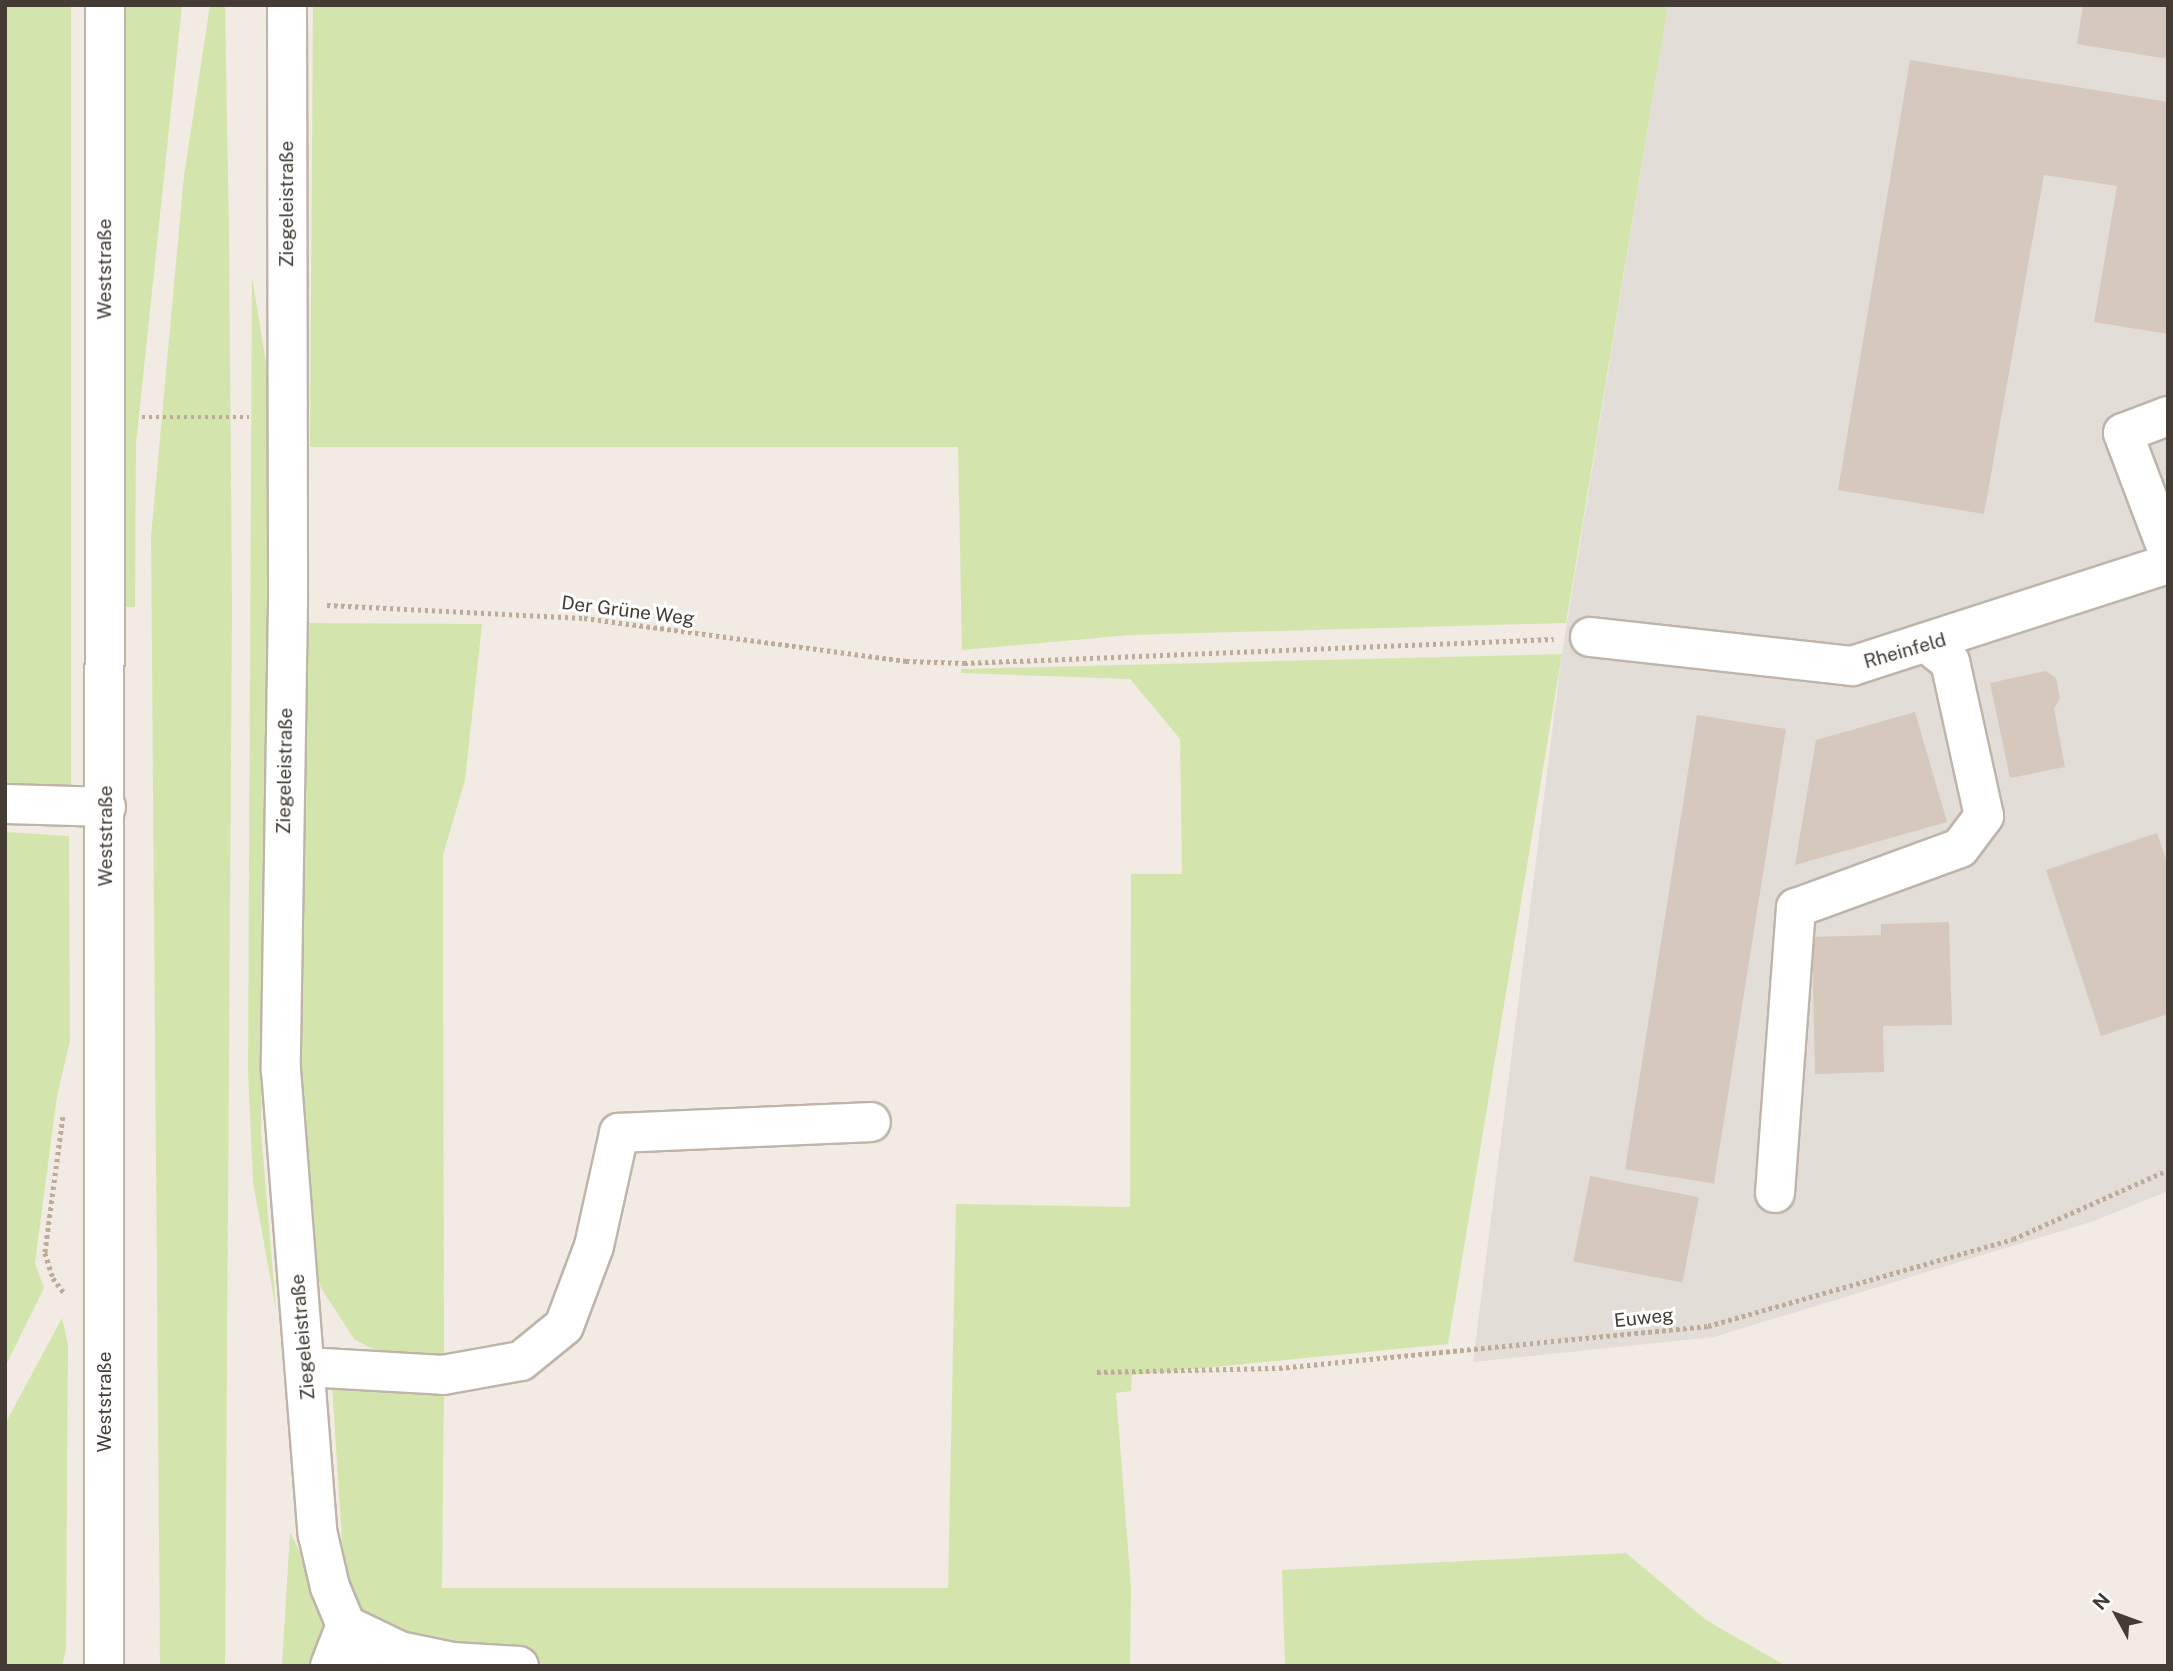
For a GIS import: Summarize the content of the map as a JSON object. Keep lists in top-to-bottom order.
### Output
{
  "streets": {
    "street": ["Ziegeleistraße", "Weststraße", "Rheinfeld"],
    "path": ["Der Grüne Weg", "Euweg"]
  },
  "crossings": [
    ["Ziegeleistraße", "Der Grüne Weg"],
    ["Der Grüne Weg", "Rheinfeld"]
  ],
  "north": "top left"
}
